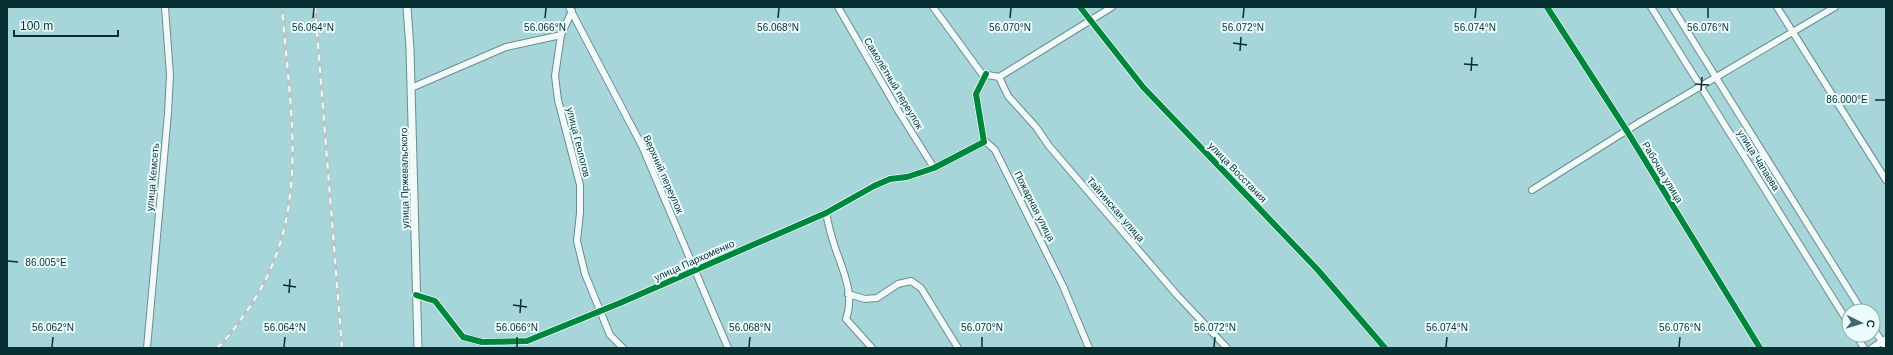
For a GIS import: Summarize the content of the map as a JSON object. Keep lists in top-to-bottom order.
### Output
{
  "streets": {
    "street": [
      "Самолётный переулок",
      "улица Геологов",
      "улица Чапаева",
      "улица Восстания",
      "Рабочая улица",
      "Верхний переулок",
      "улица Кемсеть",
      "улица Пржевальского",
      "Пожарная улица",
      "Тайгинская улица",
      "улица Пархоменко"
    ]
  },
  "crossings": [
    ["Самолётный переулок", "улица Пархоменко"],
    ["улица Геологов", "Верхний переулок"],
    ["улица Геологов", "улица Пархоменко"],
    ["Верхний переулок", "улица Пархоменко"],
    ["улица Пржевальского", "улица Пархоменко"],
    ["Пожарная улица", "улица Пархоменко"]
  ],
  "scale_bar": "100 m",
  "north": "right",
  "coordinates": [
    "56.064°N",
    "56.066°N",
    "56.068°N",
    "56.070°N",
    "56.072°N",
    "56.074°N",
    "56.076°N",
    "86.000°E",
    "86.005°E",
    "56.062°N"
  ]
}
